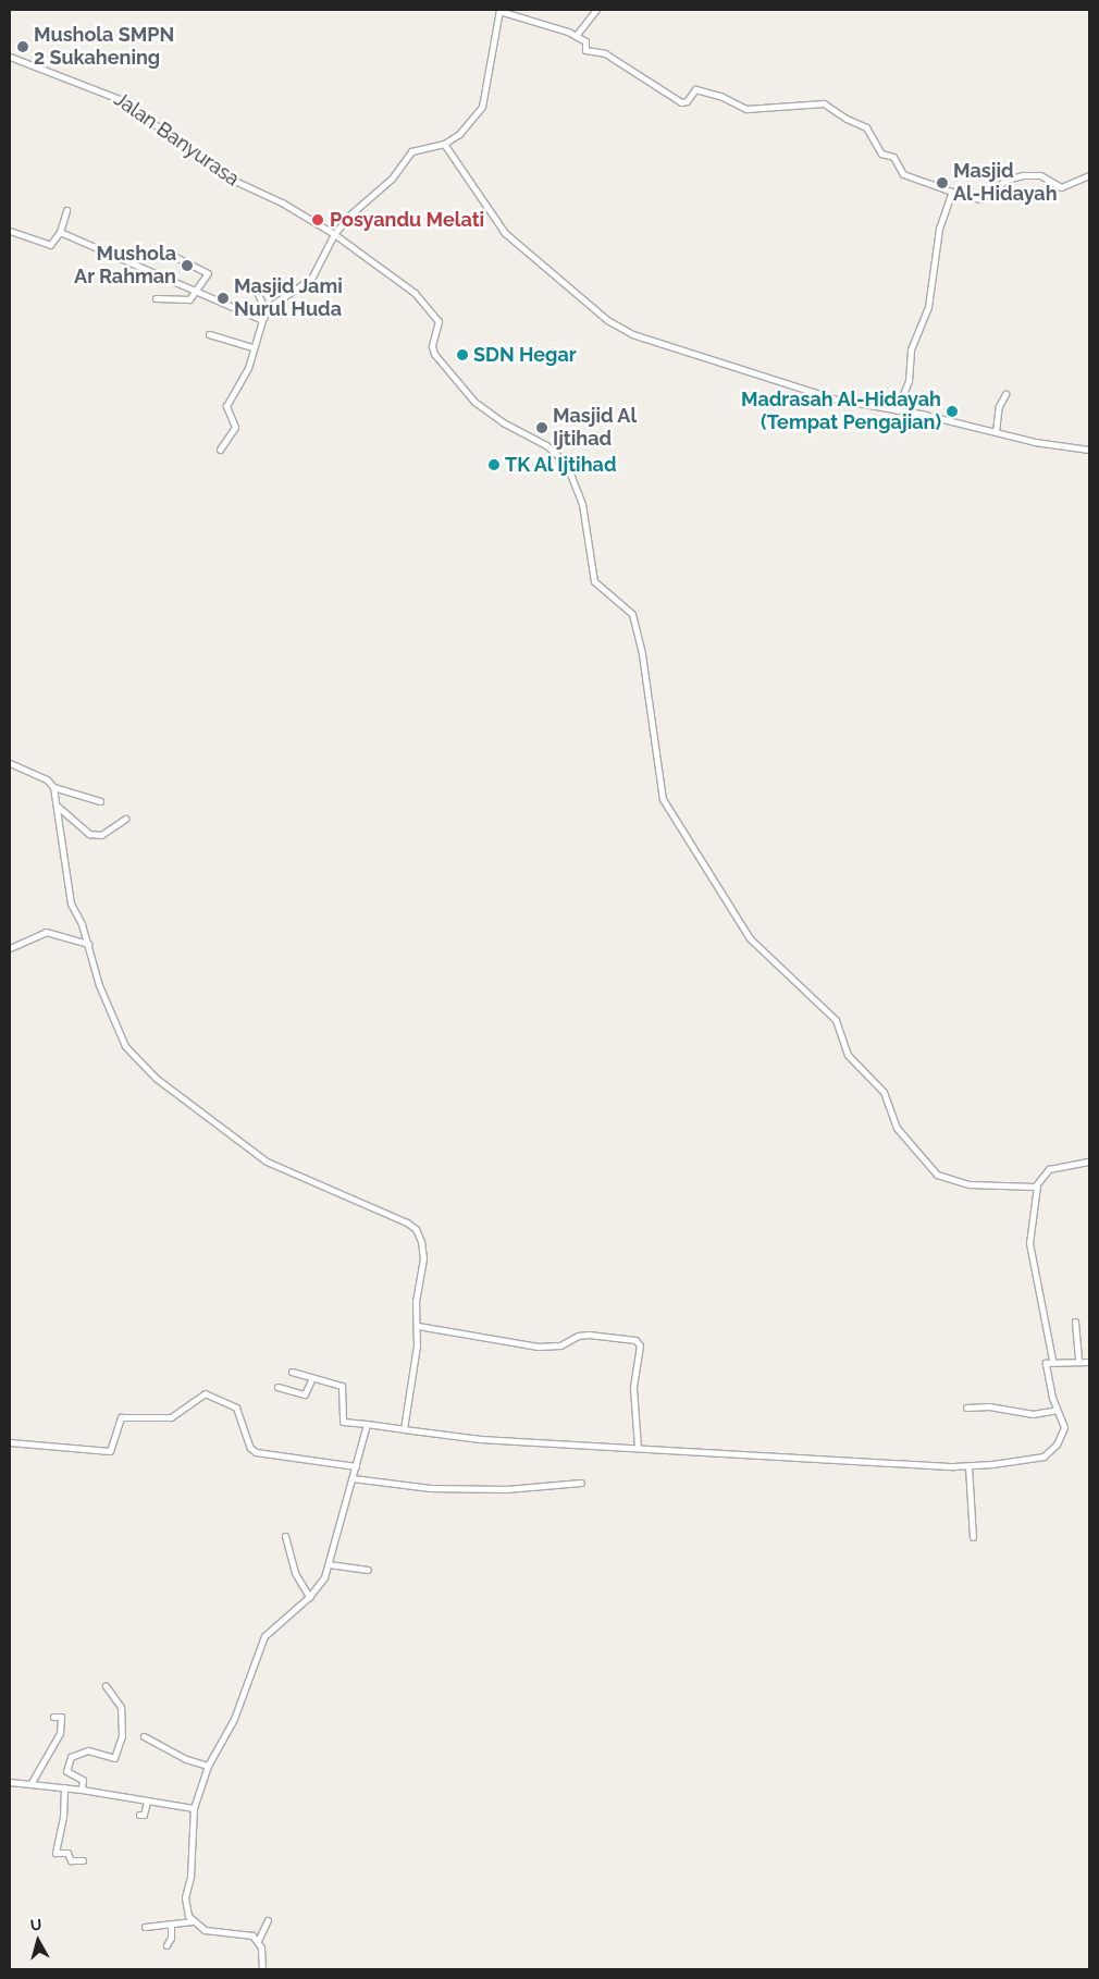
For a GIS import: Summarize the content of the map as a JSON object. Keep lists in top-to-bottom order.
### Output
{
  "streets": {
    "street": ["Jalan Banyurasa"]
  },
  "places": [
    "Mushola SMPN 2 Sukahening",
    "Masjid Al-Hidayah",
    "Posyandu Melati",
    "Mushola Ar Rahman",
    "Masjid Jami Nurul Huda",
    "SDN Hegar",
    "Madrasah Al-Hidayah (Tempat Pengajian)",
    "Masjid Al Ijtihad",
    "TK Al Ijtihad"
  ],
  "north": "top"
}
